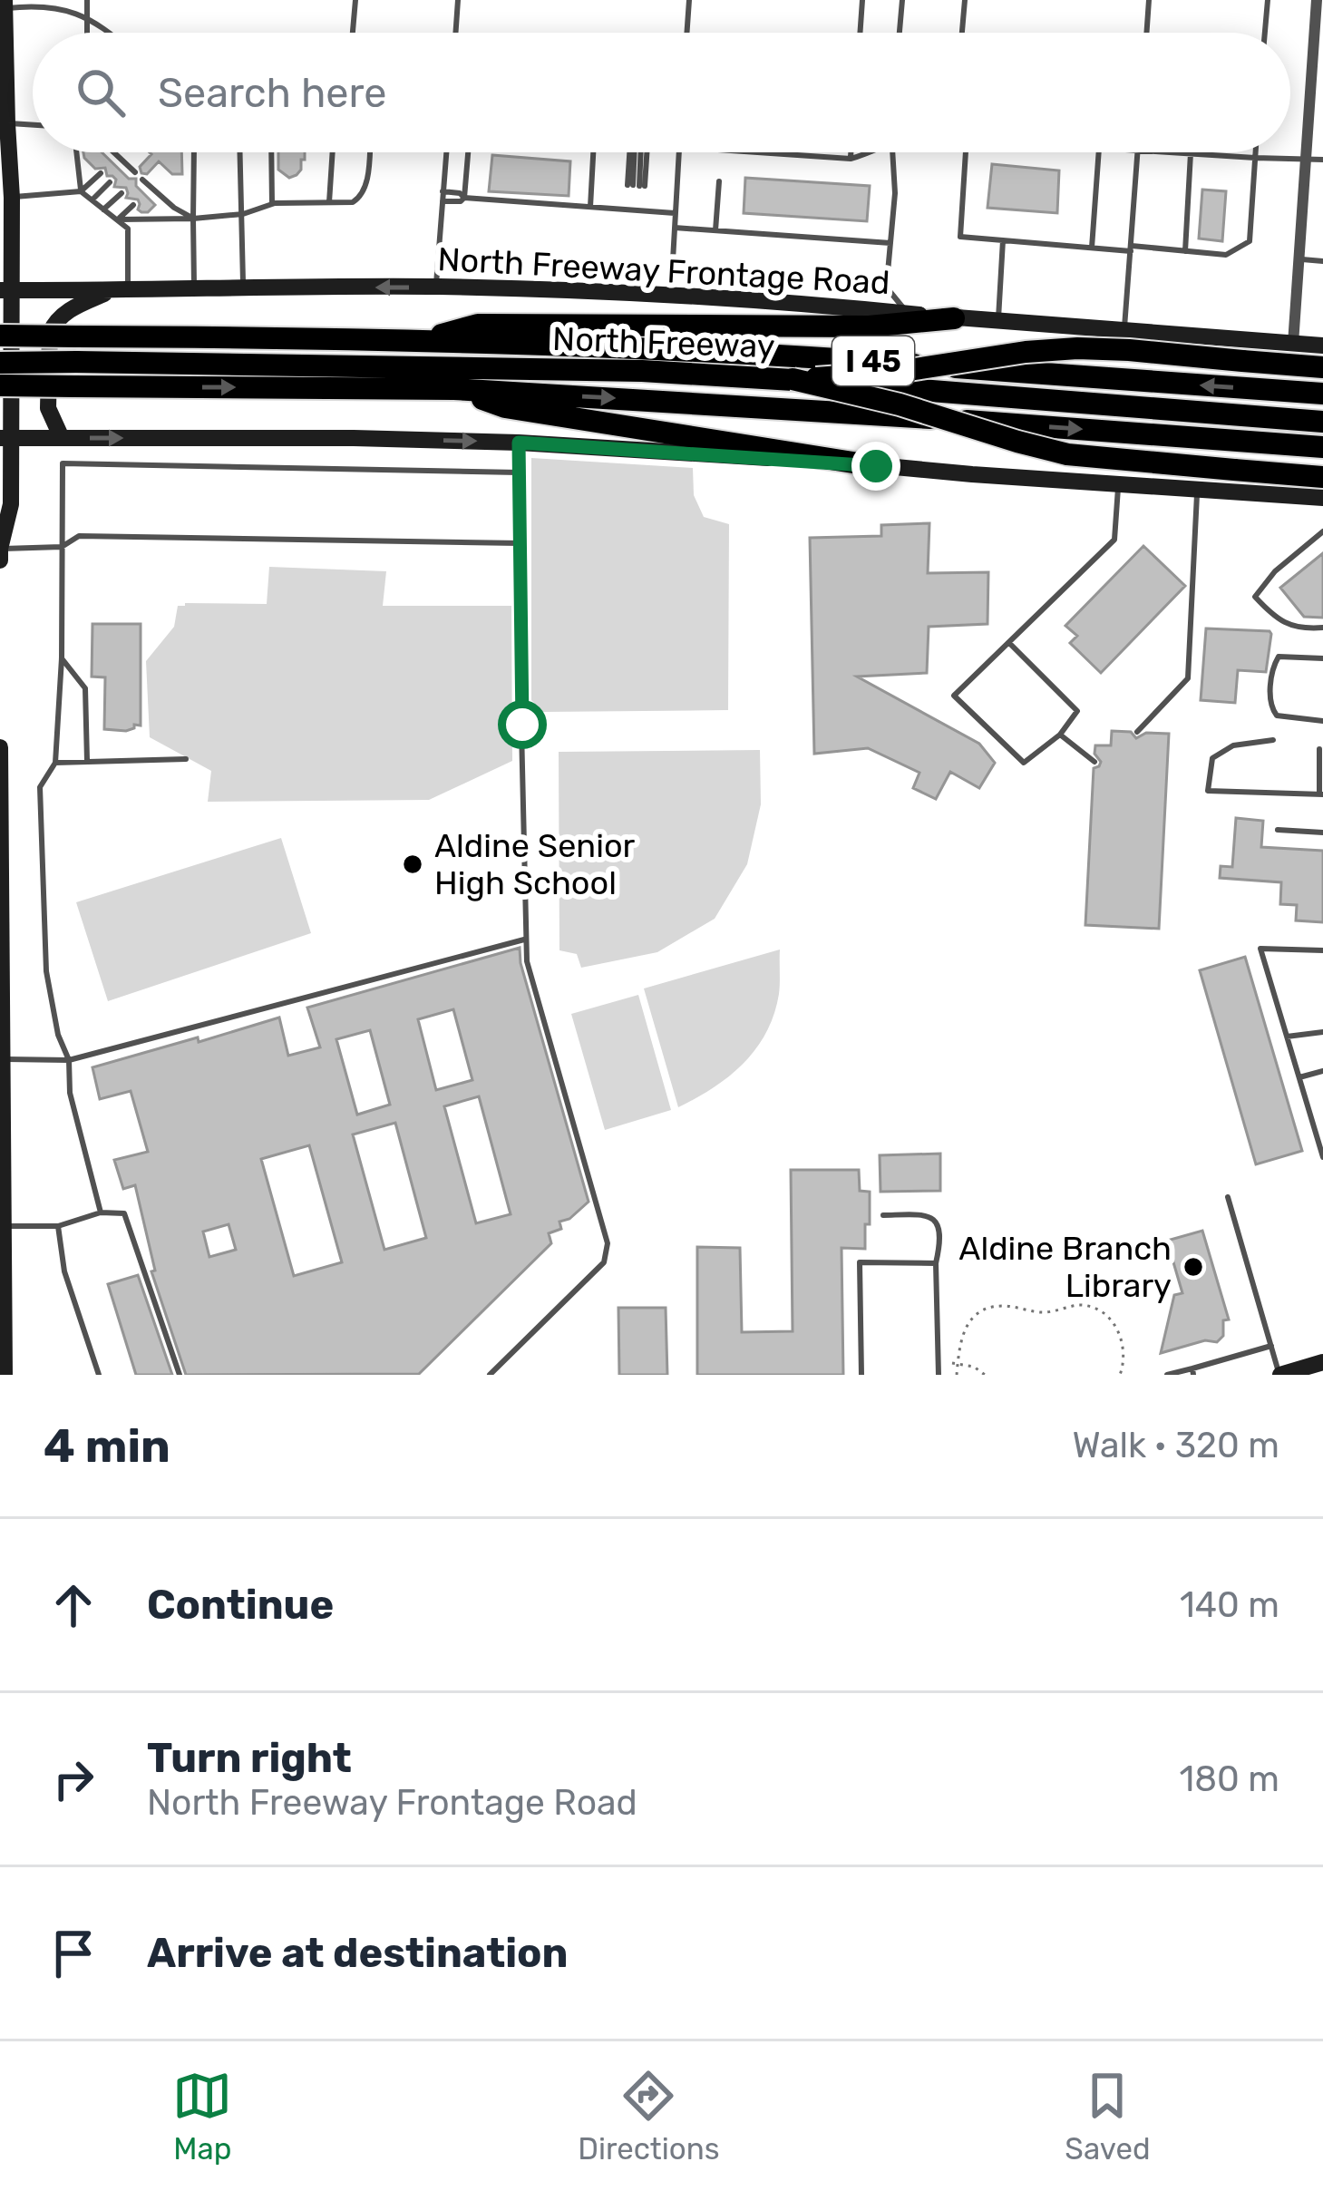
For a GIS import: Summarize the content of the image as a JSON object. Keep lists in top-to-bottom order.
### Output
{
  "streets": {
    "highway": ["North Freeway", "I 45"],
    "main road": ["North Freeway Frontage Road"]
  },
  "places": ["Aldine Senior High School", "Aldine Branch Library"],
  "page": {
    "search": "Search here",
    "heading": ["4 min", "Walk · 320 m"],
    "list": [
      ["Continue", "140 m"],
      ["Turn right", "North Freeway Frontage Road", "180 m"],
      "Arrive at destination"
    ],
    "nav": ["Map", "Directions", "Saved"]
  }
}
